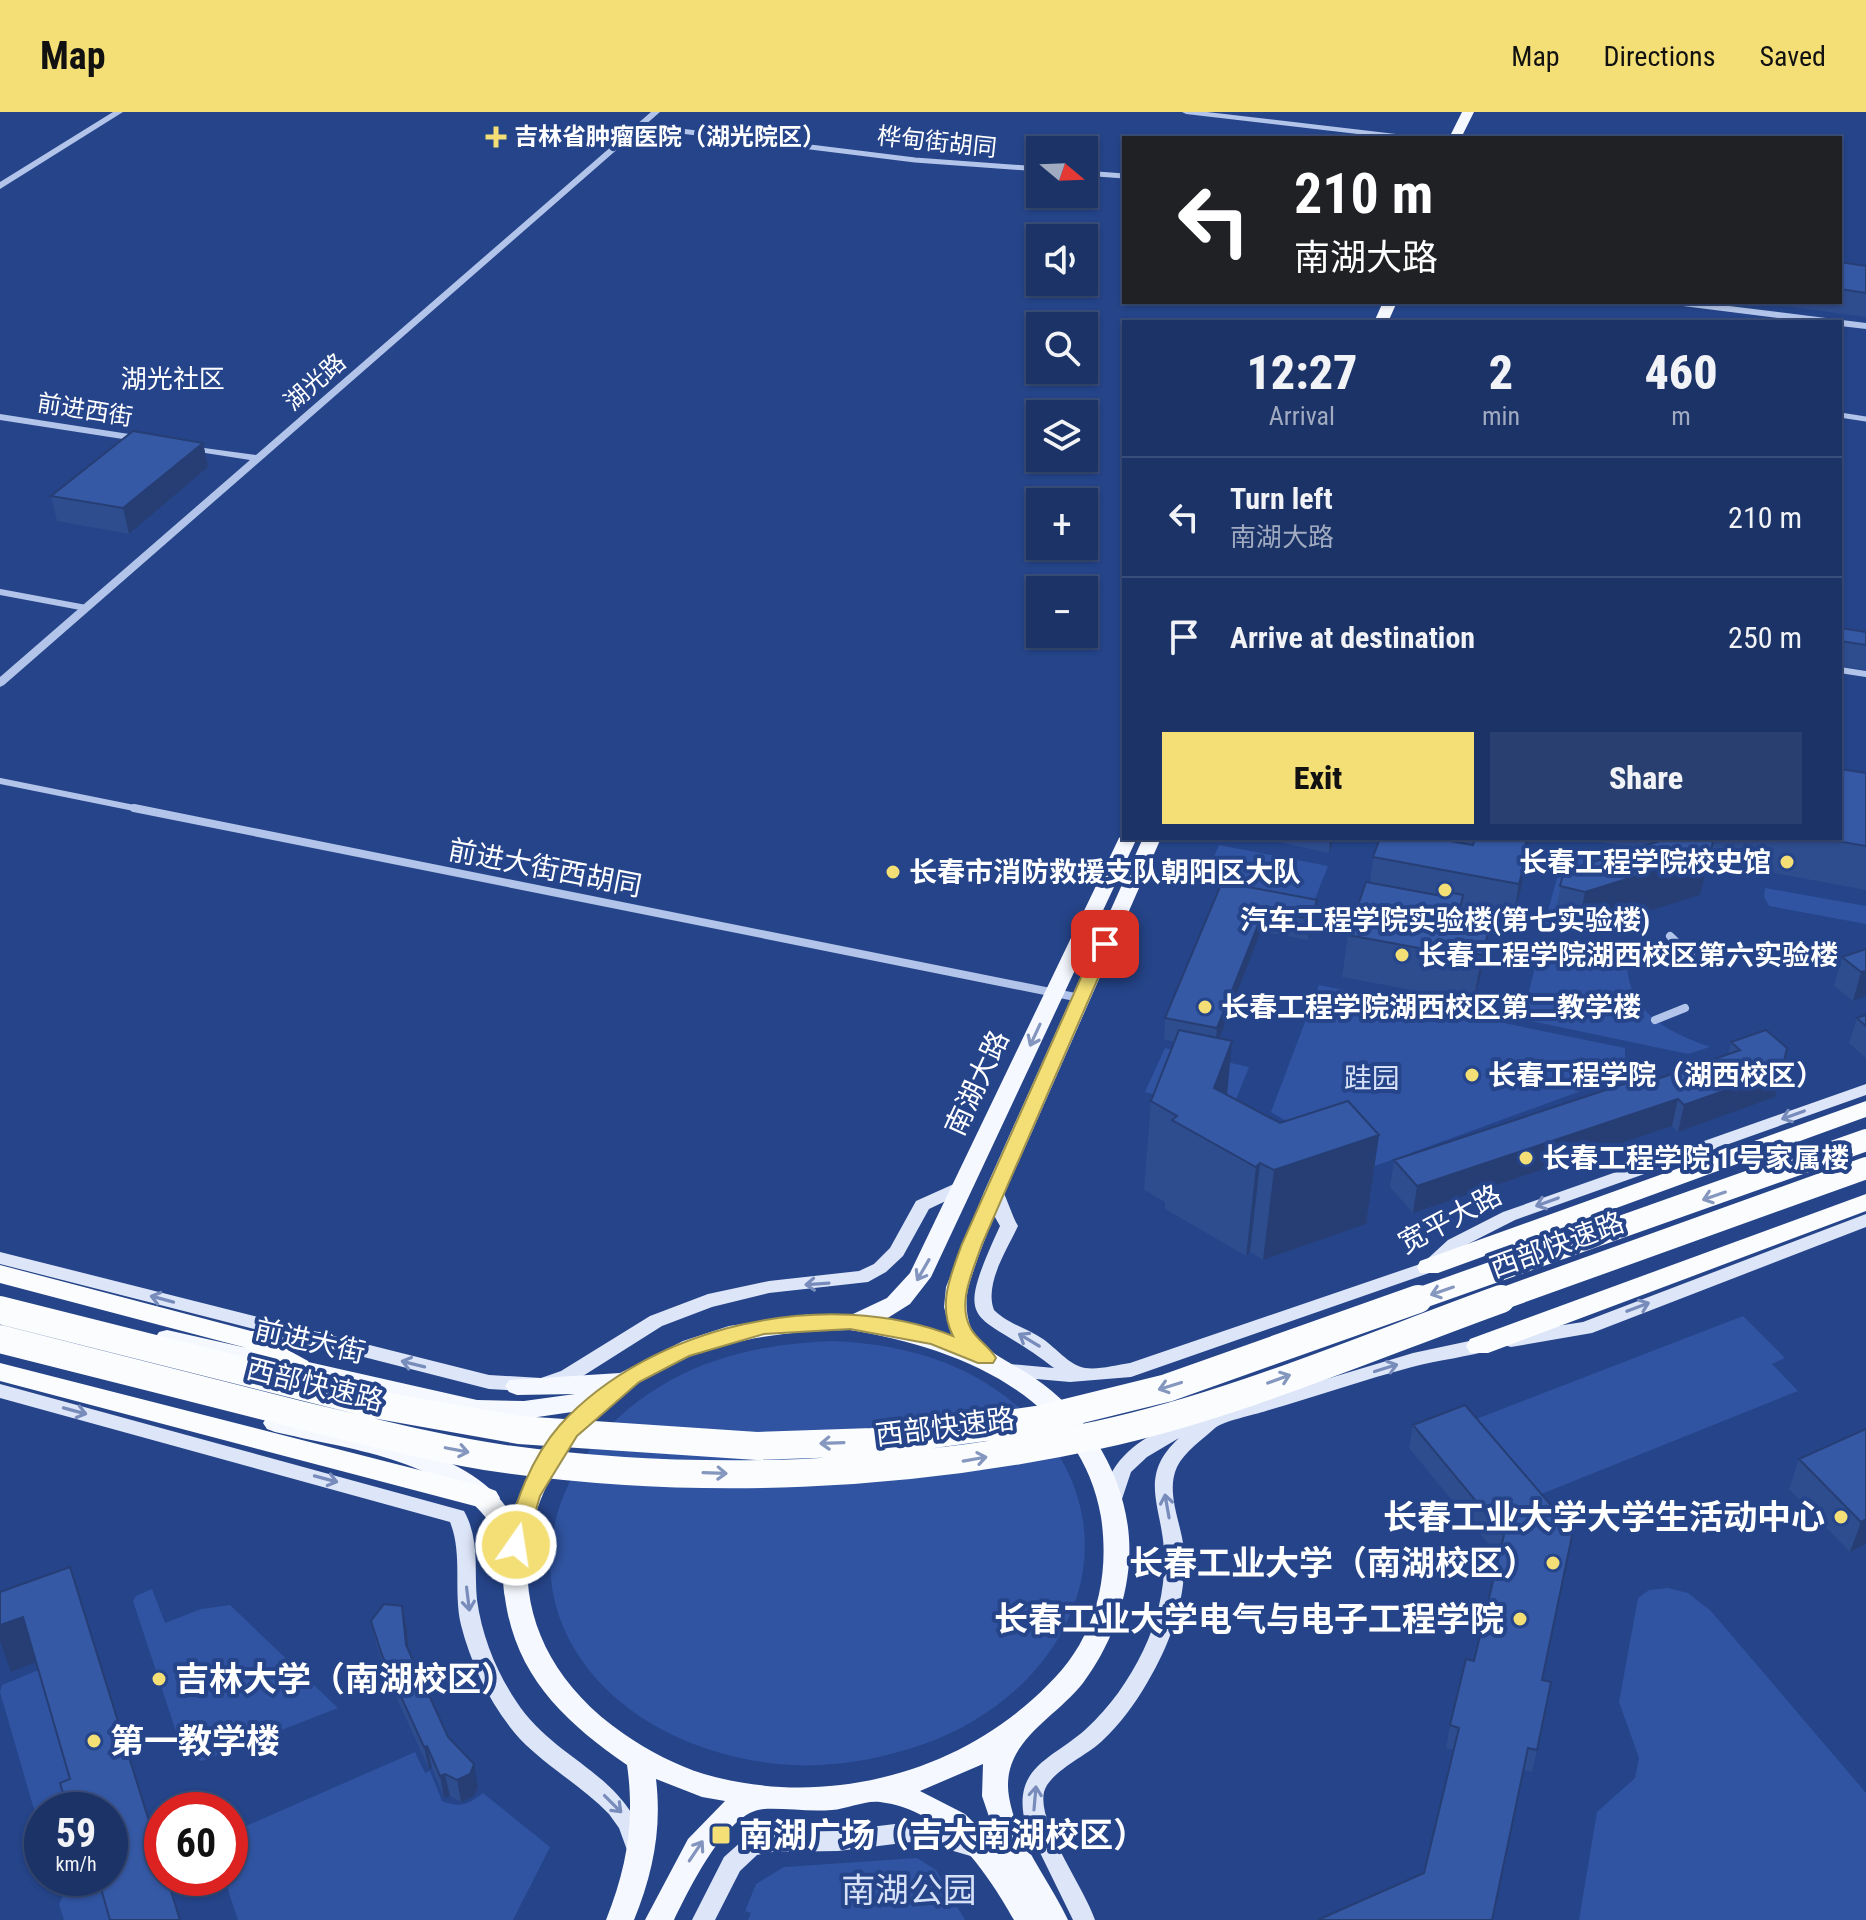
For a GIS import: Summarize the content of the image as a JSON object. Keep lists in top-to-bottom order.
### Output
{
  "streets": {
    "highway": ["西部快速路"],
    "main road": ["南湖大路", "宽平大路", "前进大街"],
    "street": [
      "桦甸街胡同",
      "湖光路",
      "前进西街",
      "前进大街西胡同"
    ]
  },
  "crossings": [
    ["桦甸街胡同", "湖光路"],
    ["湖光路", "前进西街"],
    ["前进大街西胡同", "南湖大路"],
    ["南湖大路", "前进大街"]
  ],
  "districts": ["湖光社区"],
  "parks": ["跬园", "南湖公园"],
  "places": {
    "health": ["吉林省肿瘤医院（湖光院区）"],
    "other": [
      "长春工程学院校史馆",
      "长春市消防救援支队朝阳区大队",
      "汽车工程学院实验楼(第七实验楼)",
      "长春工程学院湖西校区第六实验楼",
      "长春工程学院湖西校区第二教学楼",
      "长春工程学院（湖西校区）",
      "长春工程学院 1 号家属楼",
      "长春工业大学大学生活动中心",
      "长春工业大学（南湖校区）",
      "长春工业大学电气与电子工程学院",
      "吉林大学（南湖校区）",
      "第一教学楼"
    ],
    "transit": ["南湖广场（吉大南湖校区）"]
  },
  "north": "right",
  "page": {
    "header": "Map",
    "nav": ["Map", "Directions", "Saved"],
    "map_buttons": ["+", "−"],
    "turn": ["210 m", "南湖大路"],
    "eta": [
      "12:27",
      "Arrival",
      "2",
      "min",
      "460",
      "m"
    ],
    "list": [
      {
        "name": "Turn left",
        "note": "南湖大路",
        "value": "210 m"
      },
      {
        "name": "Arrive at destination",
        "value": "250 m"
      }
    ],
    "buttons": ["Exit", "Share"],
    "speed": "59 km/h",
    "limit": "60"
  }
}
